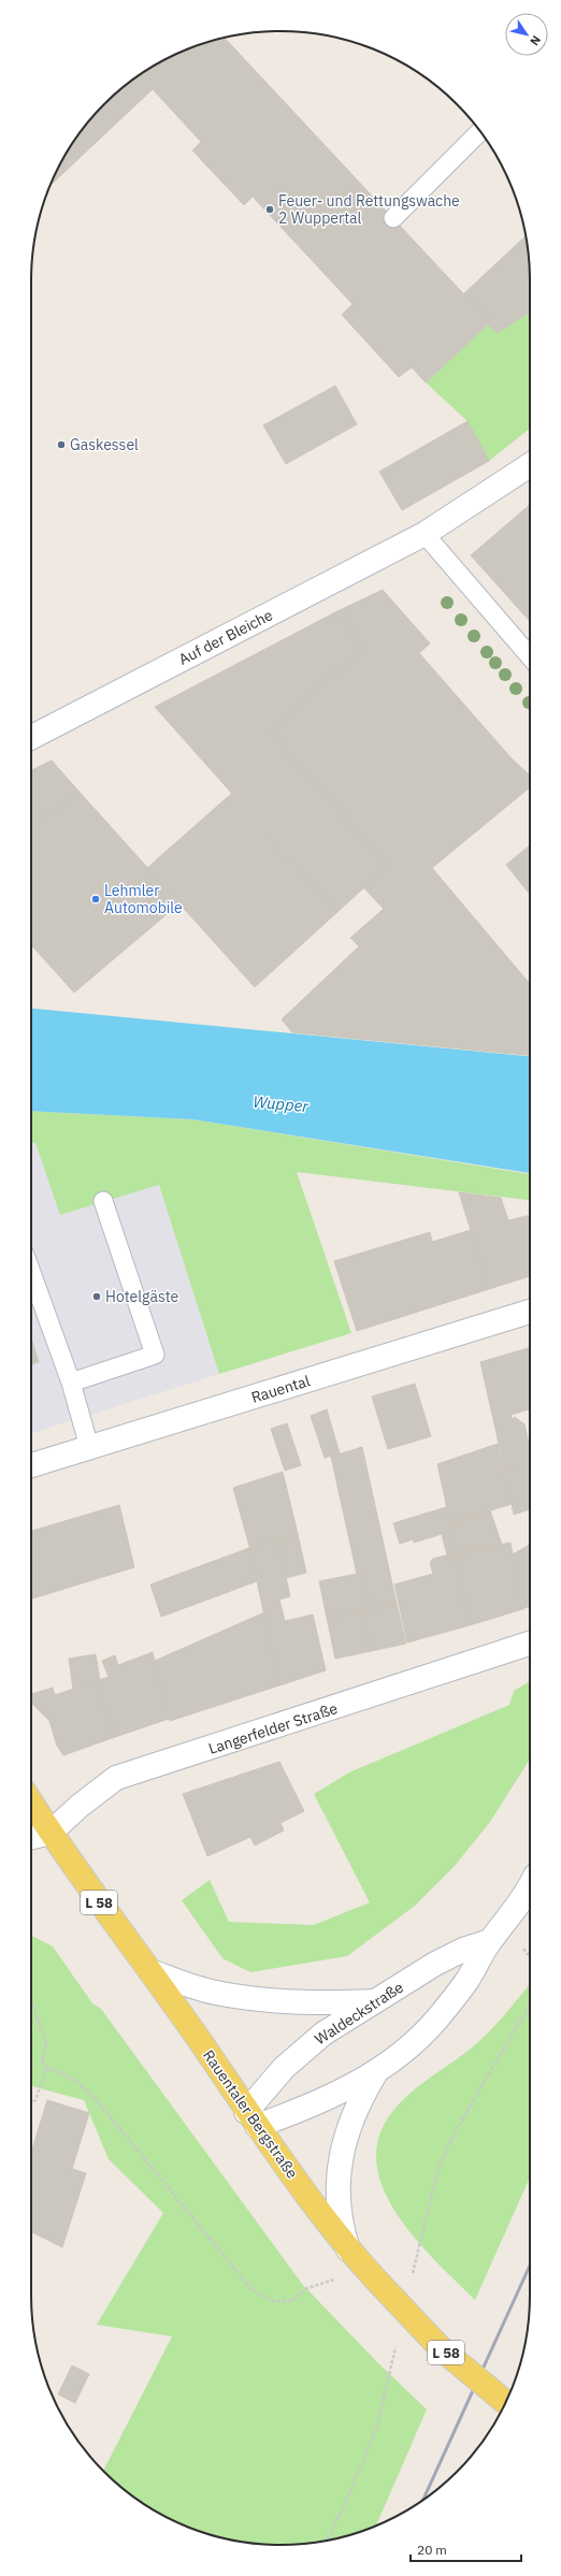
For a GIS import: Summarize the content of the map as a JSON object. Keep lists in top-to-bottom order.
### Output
{
  "streets": {
    "main road": ["L 58", "Rauentaler Bergstraße"],
    "street": [
      "Auf der Bleiche",
      "Rauental",
      "Langerfelder Straße",
      "Waldeckstraße"
    ]
  },
  "crossings": [
    ["Langerfelder Straße", "Rauentaler Bergstraße"],
    ["Waldeckstraße", "Rauentaler Bergstraße"]
  ],
  "water": ["Wupper"],
  "places": [
    "Feuer- und Rettungswache 2 Wuppertal",
    "Gaskessel",
    "Lehmler Automobile",
    "Hotelgäste"
  ],
  "scale_bar": "20 m",
  "north": "bottom right"
}
